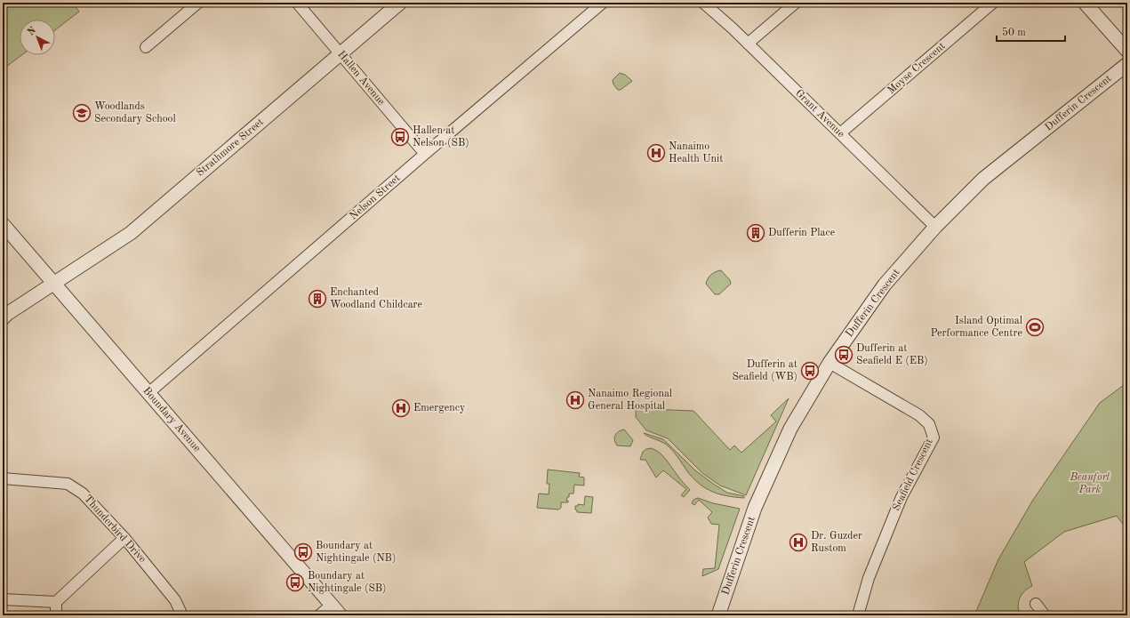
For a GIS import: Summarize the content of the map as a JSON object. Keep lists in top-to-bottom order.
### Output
{
  "streets": {
    "street": [
      "Moyse Crescent",
      "Hallen Avenue",
      "Dufferin Crescent",
      "Grant Avenue",
      "Strathmore Street",
      "Nelson Street",
      "Boundary Avenue",
      "Seafield Crescent",
      "Thunderbird Drive"
    ]
  },
  "crossings": [
    ["Moyse Crescent", "Grant Avenue"],
    ["Hallen Avenue", "Strathmore Street"],
    ["Hallen Avenue", "Nelson Street"],
    ["Dufferin Crescent", "Grant Avenue"],
    ["Dufferin Crescent", "Seafield Crescent"],
    ["Strathmore Street", "Boundary Avenue"],
    ["Nelson Street", "Boundary Avenue"]
  ],
  "parks": ["Beaufort Park"],
  "places": {
    "school or university": ["Woodlands Secondary School"],
    "bus stop": [
      "Hallen at Nelson (SB)",
      "Dufferin at Seafield E (EB)",
      "Dufferin at Seafield (WB)",
      "Boundary at Nightingale (NB)",
      "Boundary at Nightingale (SB)"
    ],
    "hospital": [
      "Nanaimo Health Unit",
      "Nanaimo Regional General Hospital",
      "Emergency",
      "Dr. Guzder Rustom"
    ],
    "building": ["Dufferin Place", "Enchanted Woodland Childcare"],
    "sports": ["Island Optimal Performance Centre"]
  },
  "scale_bar": "50 m",
  "north": "top left"
}
